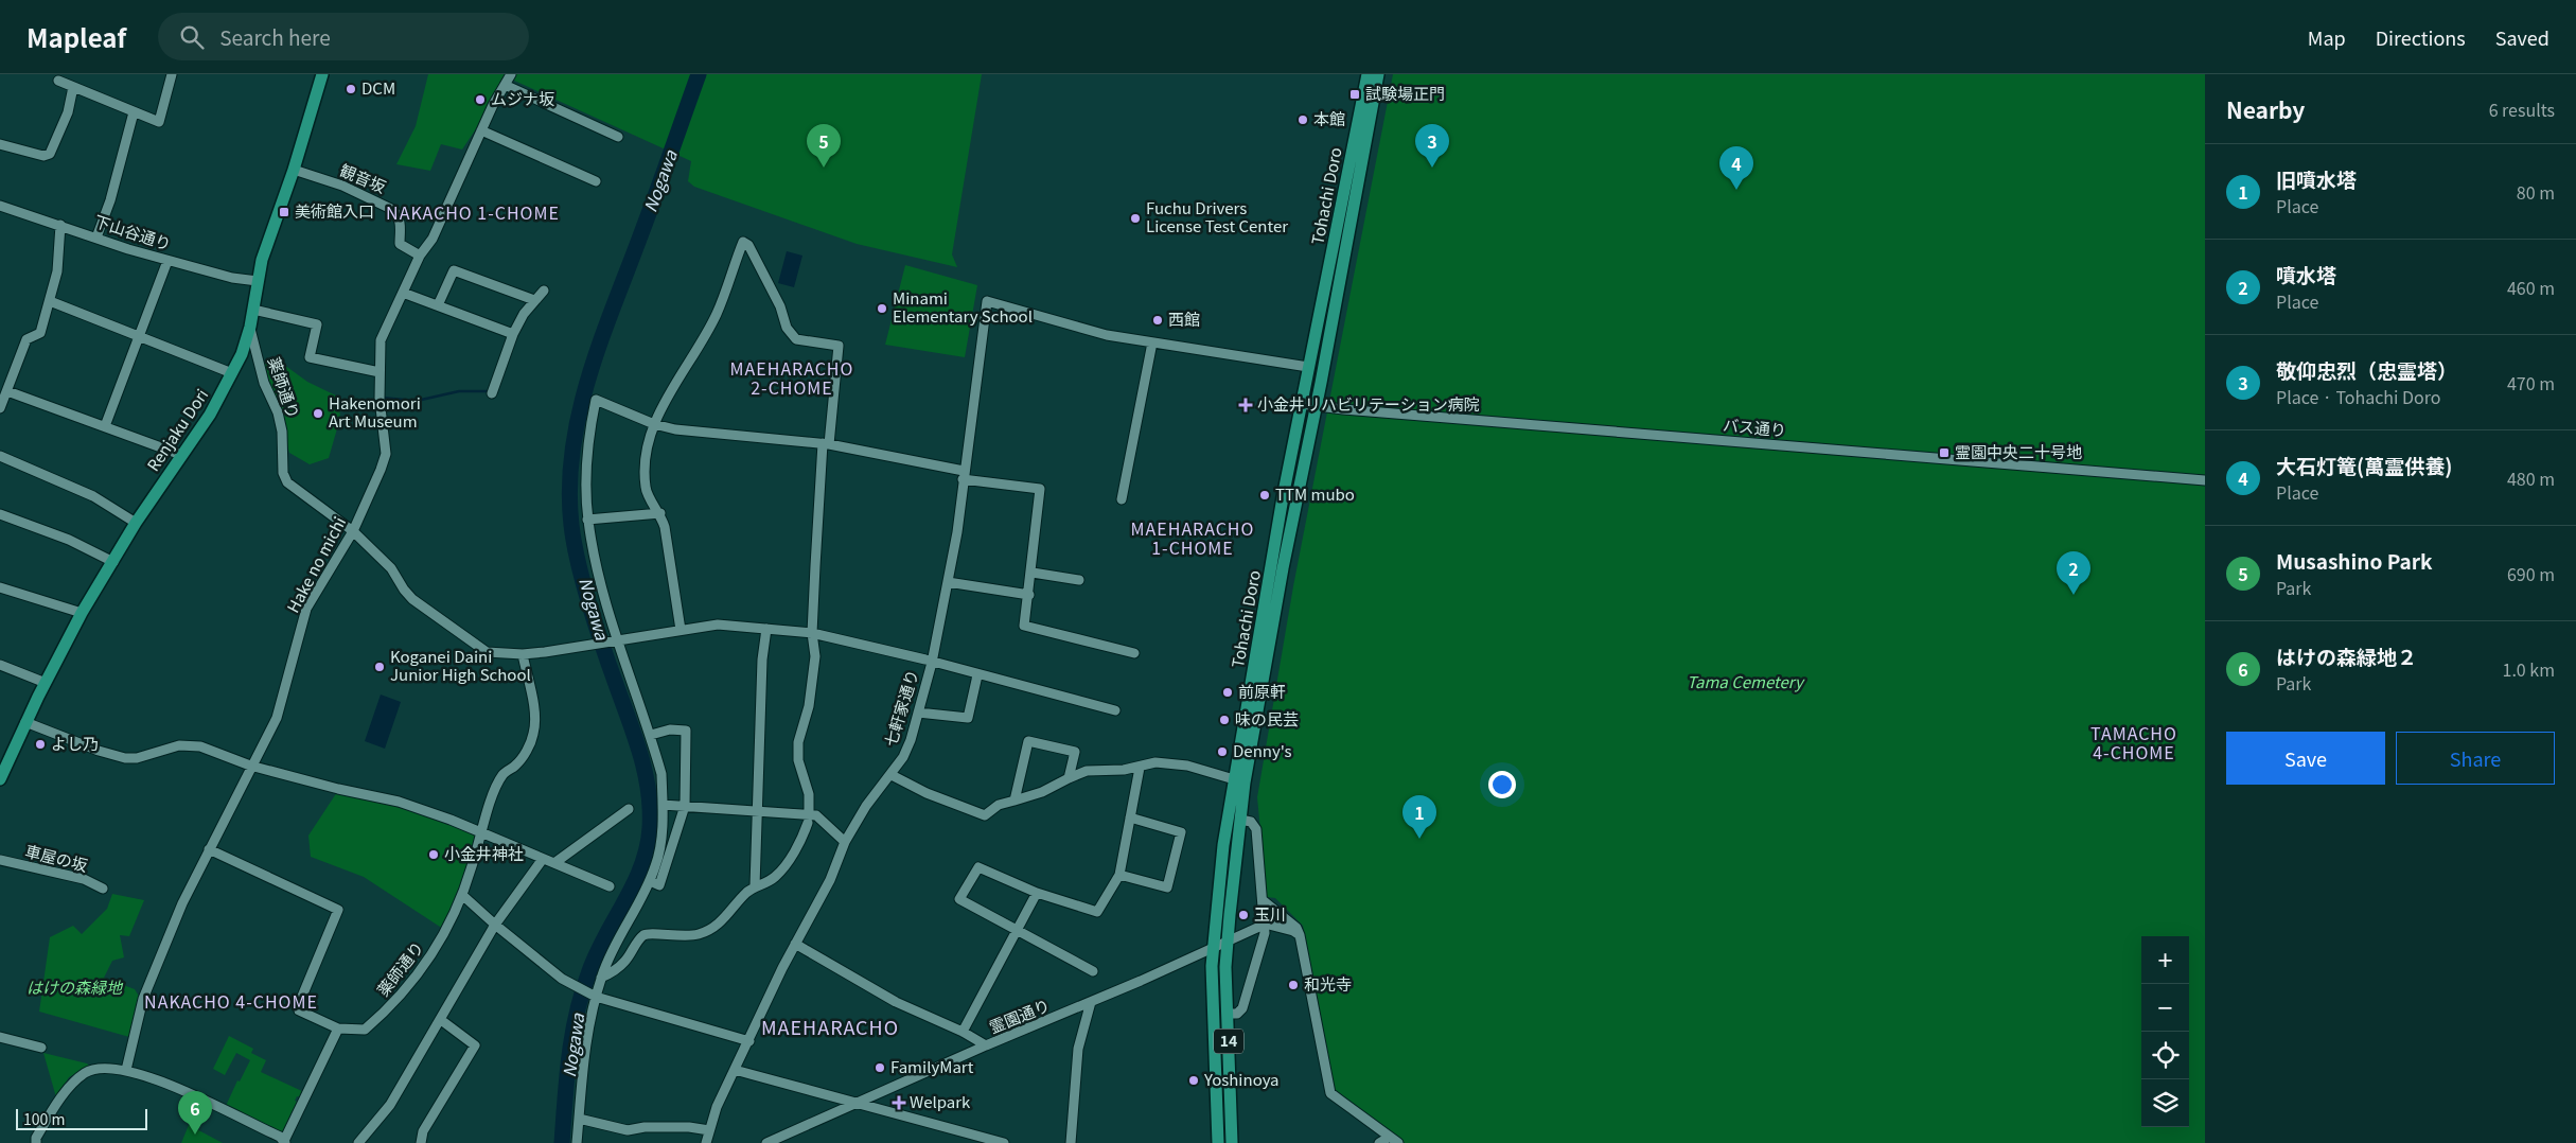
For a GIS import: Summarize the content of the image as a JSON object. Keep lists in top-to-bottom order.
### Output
{
  "streets": {
    "main road": ["Tohachi Doro", "Renjaku Dori", "14"],
    "street": [
      "観音坂",
      "下山谷通り",
      "薬師通り",
      "バス通り",
      "Hake no michi",
      "七軒家通り",
      "車屋の坂",
      "霊園通り"
    ]
  },
  "crossings": [
    ["観音坂", "Renjaku Dori"],
    ["観音坂", "Hake no michi"],
    ["Tohachi Doro", "バス通り"],
    ["Tohachi Doro", "霊園通り"],
    ["下山谷通り", "Renjaku Dori"],
    ["薬師通り", "Renjaku Dori"],
    ["薬師通り", "Hake no michi"]
  ],
  "districts": [
    "NAKACHO 1-CHOME",
    "MAEHARACHO 2-CHOME",
    "MAEHARACHO 1-CHOME",
    "TAMACHO 4-CHOME",
    "NAKACHO 4-CHOME",
    "MAEHARACHO"
  ],
  "water": ["Nogawa"],
  "parks": ["Tama Cemetery", "はけの森緑地"],
  "places": {
    "other": [
      "DCM",
      "ムジナ坂",
      "本館",
      "Fuchu Drivers License Test Center",
      "Minami Elementary School",
      "西館",
      "Hakenomori Art Museum",
      "TTM mubo",
      "Koganei Daini Junior High School",
      "前原軒",
      "味の民芸",
      "よし乃",
      "Denny's",
      "小金井神社",
      "玉川",
      "和光寺",
      "FamilyMart",
      "Yoshinoya"
    ],
    "transit": ["試験場正門", "美術館入口", "霊園中央二十号地"],
    "health": ["小金井リハビリテーション病院", "Welpark"]
  },
  "scale_bar": "100 m",
  "page": {
    "header": "Mapleaf",
    "search": "Search here",
    "nav": ["Map", "Directions", "Saved"],
    "heading": ["Nearby", "6 results"],
    "pins": [
      "3",
      "5",
      "4",
      "2",
      "1",
      "6"
    ],
    "list": [
      {
        "mark": "1",
        "name": "旧噴水塔",
        "note": "Place",
        "value": "80 m"
      },
      {
        "mark": "2",
        "name": "噴水塔",
        "note": "Place",
        "value": "460 m"
      },
      {
        "mark": "3",
        "name": "敬仰忠烈（忠霊塔）",
        "note": "Place · Tohachi Doro",
        "value": "470 m"
      },
      {
        "mark": "4",
        "name": "大石灯篭(萬霊供養)",
        "note": "Place",
        "value": "480 m"
      },
      {
        "mark": "5",
        "name": "Musashino Park",
        "note": "Park",
        "value": "690 m"
      },
      {
        "mark": "6",
        "name": "はけの森緑地２",
        "note": "Park",
        "value": "1.0 km"
      }
    ],
    "buttons": ["Save", "Share"],
    "map_buttons": ["+", "−"],
    "scale": "100 m"
  }
}
